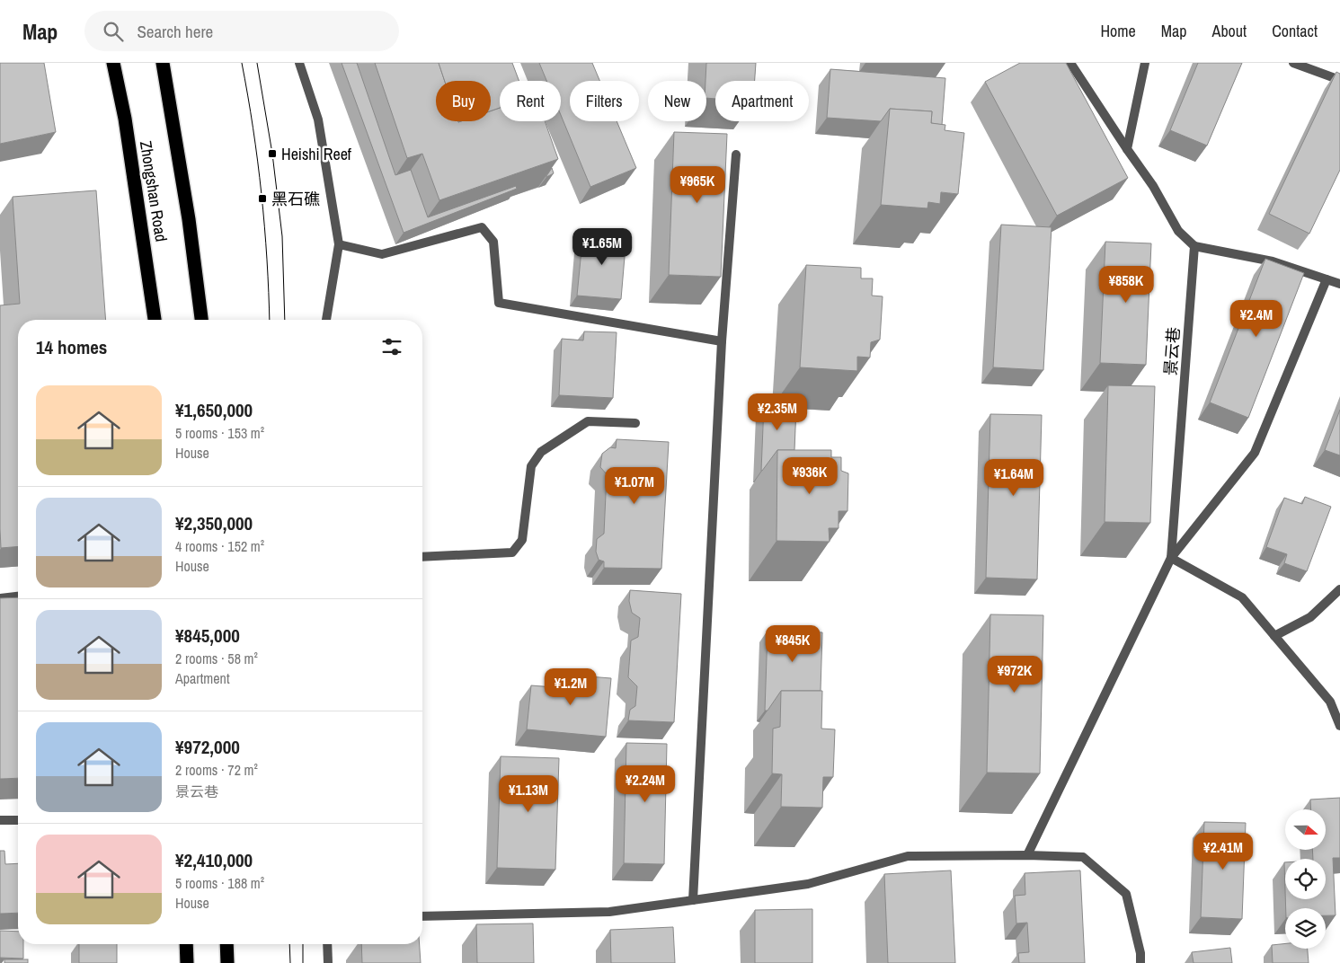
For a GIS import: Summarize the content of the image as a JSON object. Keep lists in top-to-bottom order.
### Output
{
  "streets": {
    "highway": ["Zhongshan Road"],
    "street": ["景云巷"]
  },
  "places": {
    "transit": ["Heishi Reef", "黑石礁"]
  },
  "north": "right",
  "page": {
    "header": "Map",
    "search": "Search here",
    "nav": [
      "Home",
      "Map",
      "About",
      "Contact"
    ],
    "chip": [
      "Buy",
      "Rent",
      "Filters",
      "New",
      "Apartment"
    ],
    "price": [
      "¥965K",
      "¥1.65M",
      "¥858K",
      "¥2.4M",
      "¥2.35M",
      "¥936K",
      "¥1.64M",
      "¥1.07M",
      "¥845K",
      "¥972K",
      "¥1.2M",
      "¥2.24M",
      "¥1.13M",
      "¥2.41M"
    ],
    "heading": "14 homes",
    "list": [
      {
        "name": "¥1,650,000",
        "note": "5 rooms · 153 m² · House"
      },
      {
        "name": "¥2,350,000",
        "note": "4 rooms · 152 m² · House"
      },
      {
        "name": "¥845,000",
        "note": "2 rooms · 58 m² · Apartment"
      },
      {
        "name": "¥972,000",
        "note": "2 rooms · 72 m² · 景云巷"
      },
      {
        "name": "¥2,410,000",
        "note": "5 rooms · 188 m² · House"
      }
    ]
  }
}
